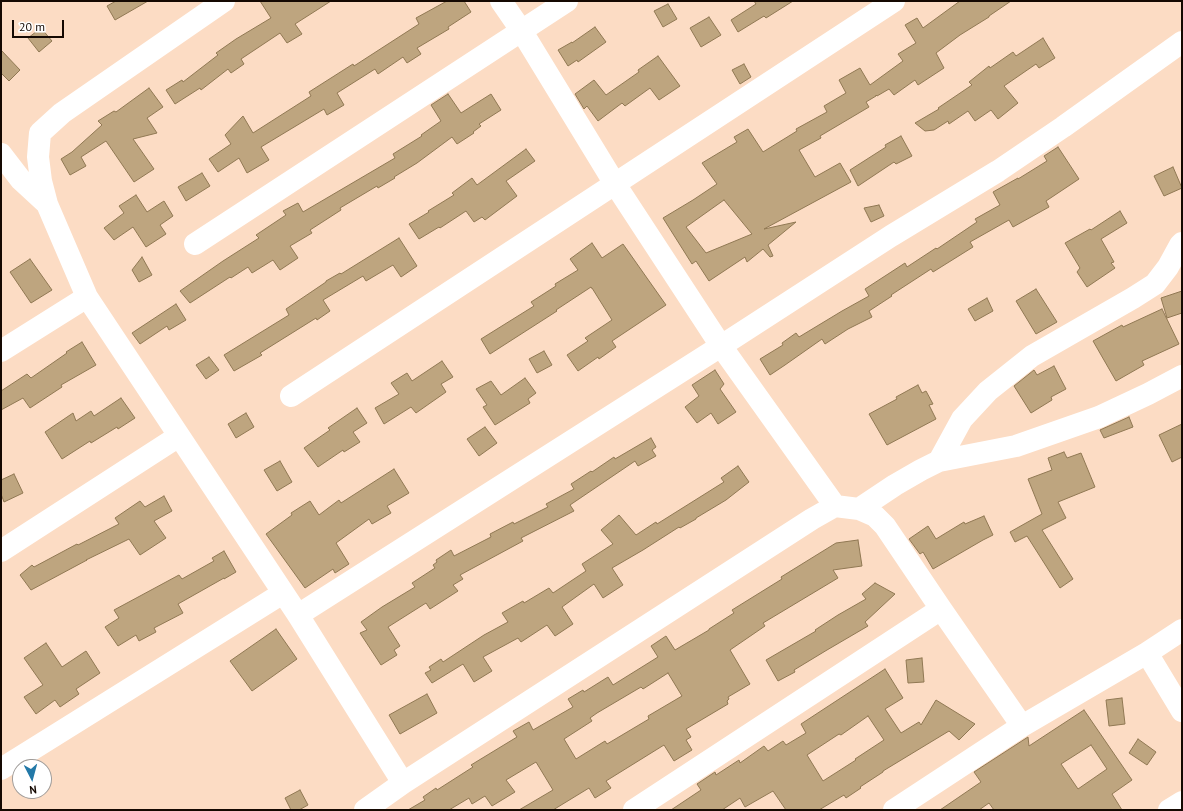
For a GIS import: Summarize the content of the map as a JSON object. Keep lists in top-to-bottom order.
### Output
{
  "scale_bar": "20 m",
  "north": "bottom"
}
